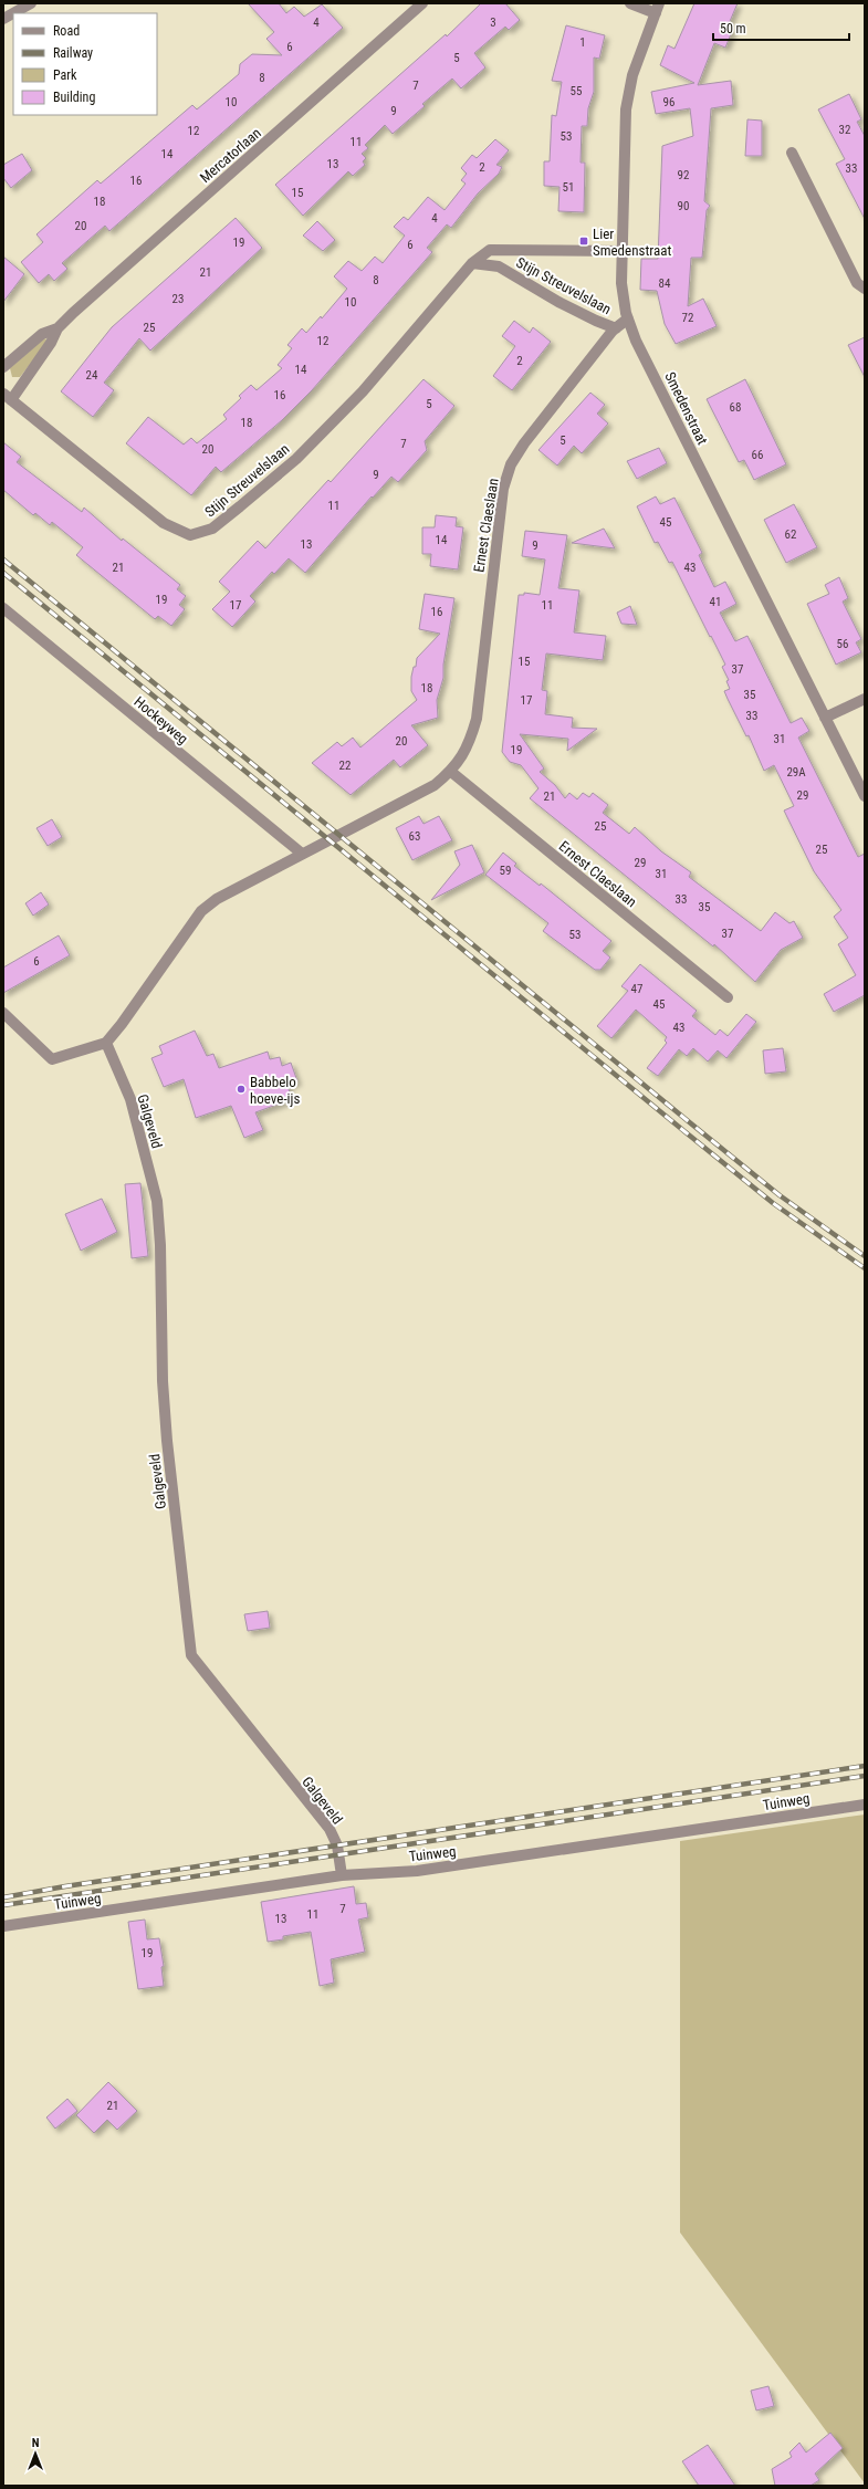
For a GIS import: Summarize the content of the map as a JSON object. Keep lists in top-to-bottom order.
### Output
{
  "streets": {
    "street": [
      "Mercatorlaan",
      "Stijn Streuvelslaan",
      "Smedenstraat",
      "Ernest Claeslaan",
      "Hockeyweg",
      "Galgeveld",
      "Tuinweg"
    ]
  },
  "crossings": [
    ["Mercatorlaan", "Stijn Streuvelslaan"],
    ["Stijn Streuvelslaan", "Smedenstraat"],
    ["Stijn Streuvelslaan", "Ernest Claeslaan"],
    ["Smedenstraat", "Ernest Claeslaan"],
    ["Ernest Claeslaan", "Hockeyweg"],
    ["Galgeveld", "Tuinweg"]
  ],
  "places": {
    "transit": ["Lier Smedenstraat"],
    "other": ["Babbelo hoeve-ijs"]
  },
  "house_numbers": [
    "4",
    "3",
    "1",
    "6",
    "5",
    "8",
    "7",
    "55",
    "10",
    "96",
    "9",
    "32",
    "12",
    "53",
    "11",
    "14",
    "13",
    "2",
    "33",
    "92",
    "16",
    "51",
    "15",
    "18",
    "90",
    "4",
    "20",
    "19",
    "6",
    "21",
    "8",
    "84",
    "23",
    "10",
    "72",
    "25",
    "12",
    "2",
    "14",
    "24",
    "16",
    "5",
    "68",
    "18",
    "5",
    "7",
    "20",
    "66",
    "9",
    "11",
    "45",
    "62",
    "14",
    "13",
    "9",
    "21",
    "43",
    "19",
    "41",
    "17",
    "11",
    "16",
    "56",
    "15",
    "37",
    "18",
    "35",
    "17",
    "33",
    "31",
    "20",
    "19",
    "22",
    "29A",
    "29",
    "21",
    "25",
    "63",
    "25",
    "29",
    "59",
    "31",
    "33",
    "35",
    "37",
    "53",
    "6",
    "47",
    "45",
    "43",
    "7",
    "11",
    "13",
    "19",
    "21"
  ],
  "legend": [
    "Road",
    "Railway",
    "Park",
    "Building"
  ],
  "scale_bar": "50 m",
  "north": "top"
}
